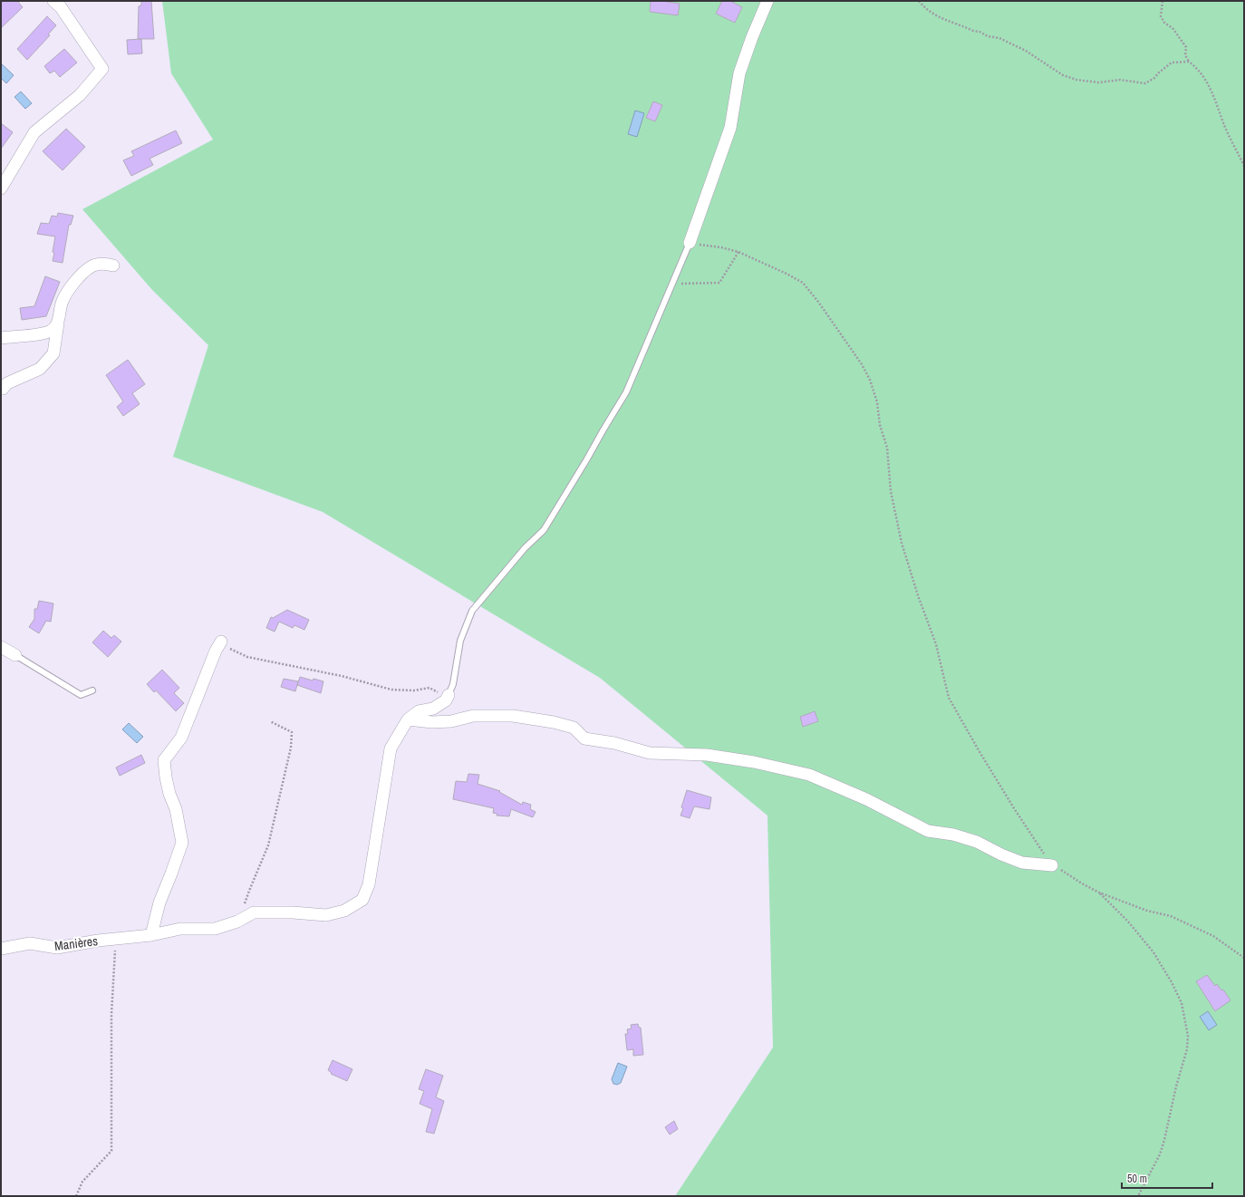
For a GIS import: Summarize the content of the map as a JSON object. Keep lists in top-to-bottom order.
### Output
{
  "streets": {
    "street": ["Manières"]
  },
  "scale_bar": "50 m"
}
